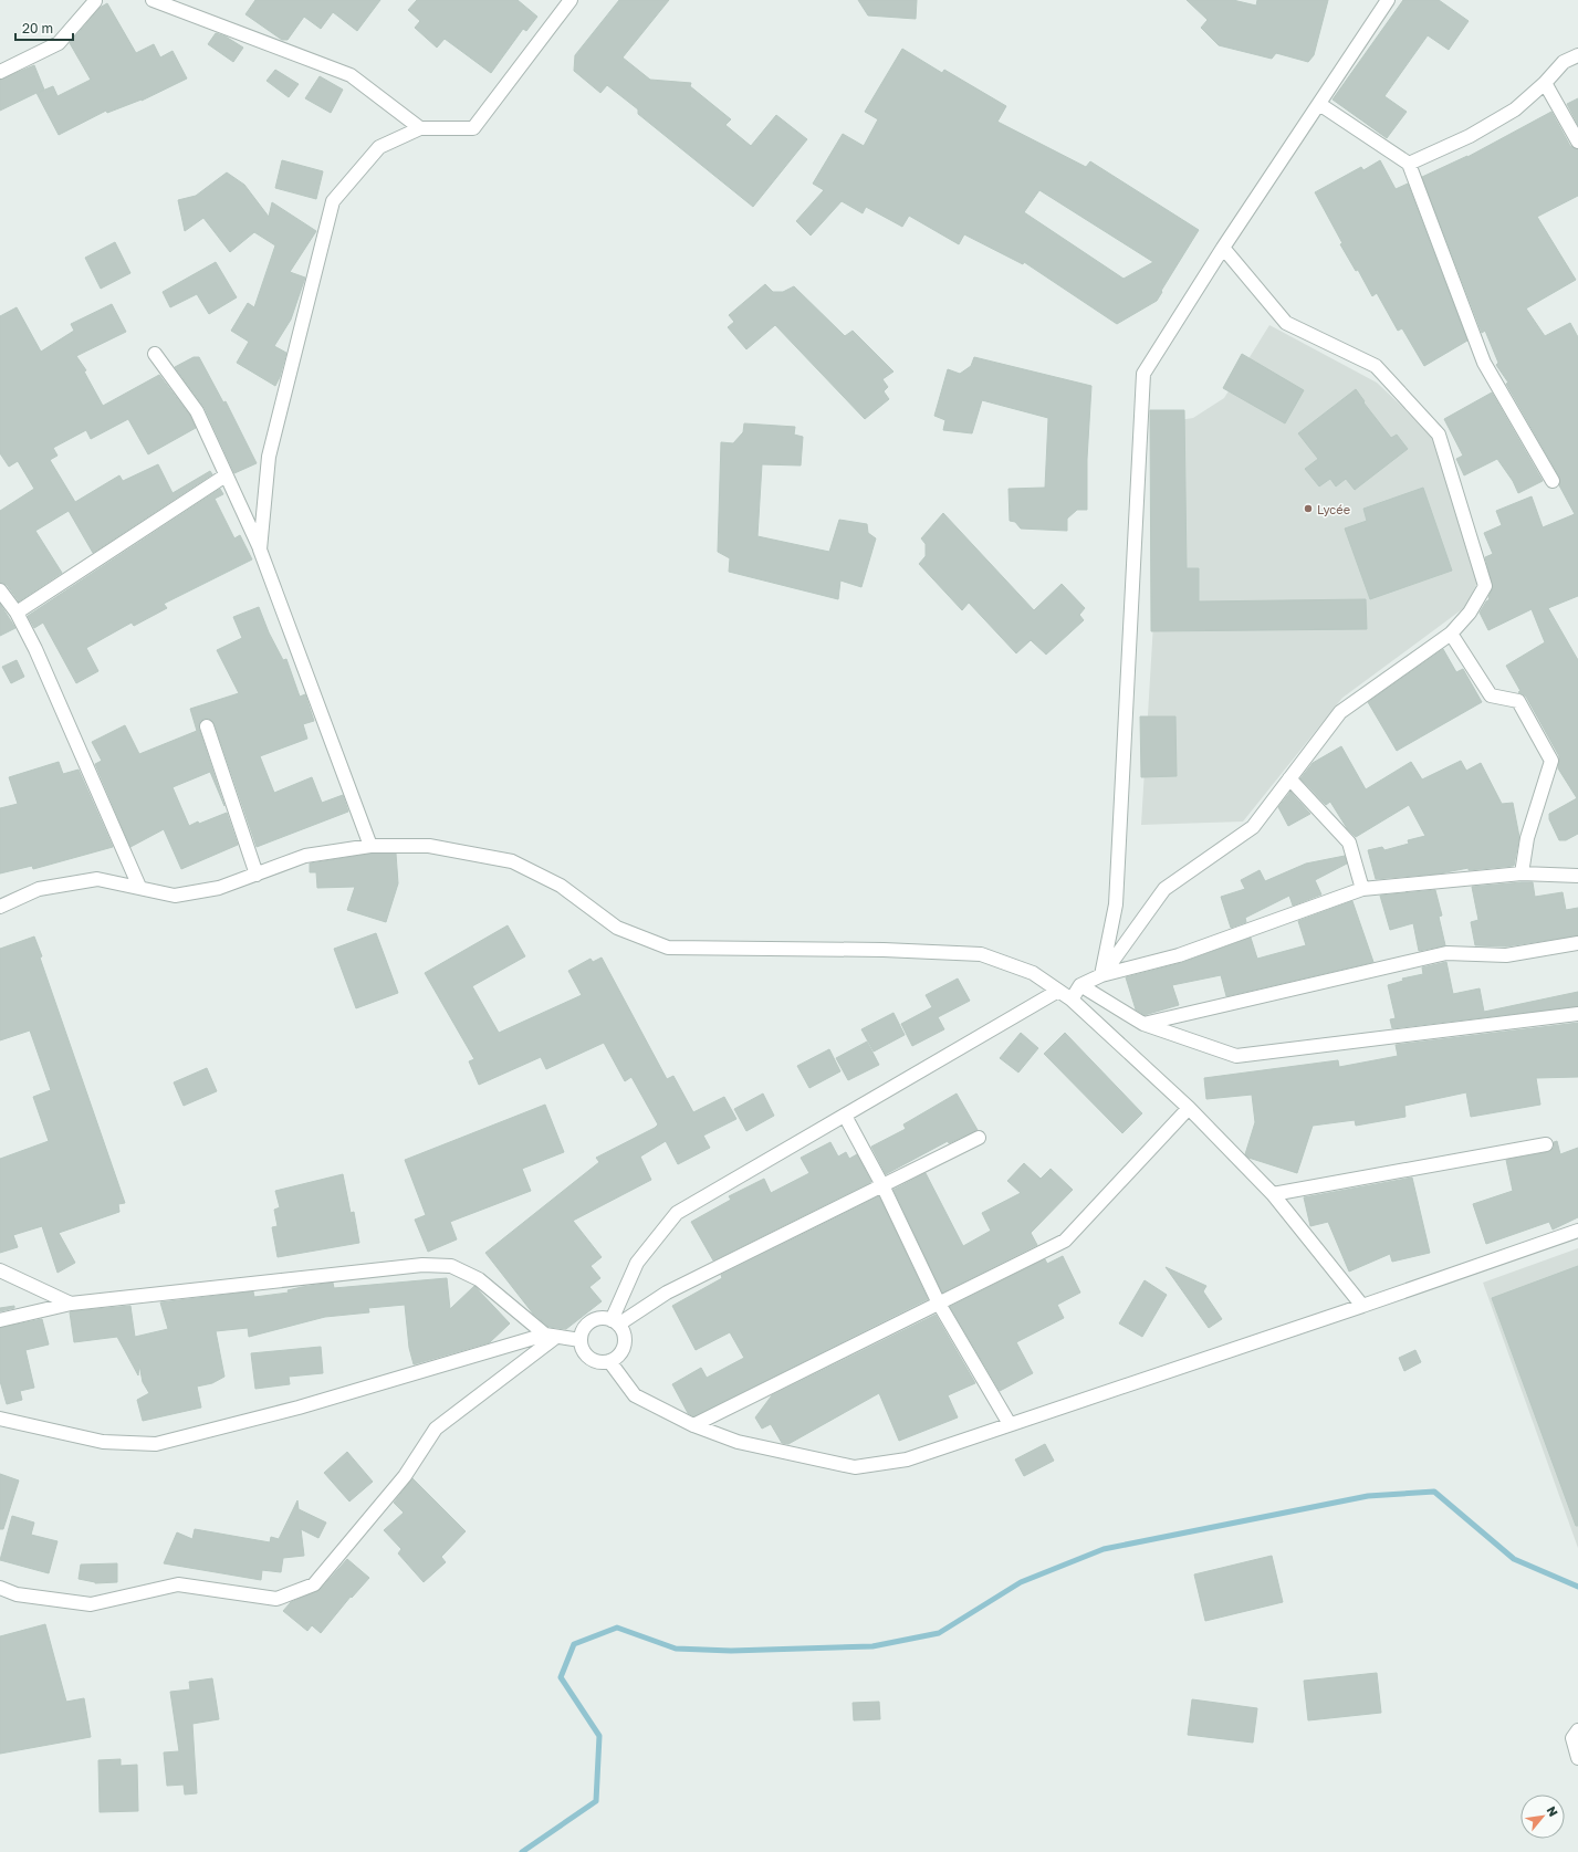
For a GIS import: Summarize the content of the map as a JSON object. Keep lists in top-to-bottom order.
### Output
{
  "places": ["Lycée"],
  "scale_bar": "20 m",
  "north": "top right"
}
